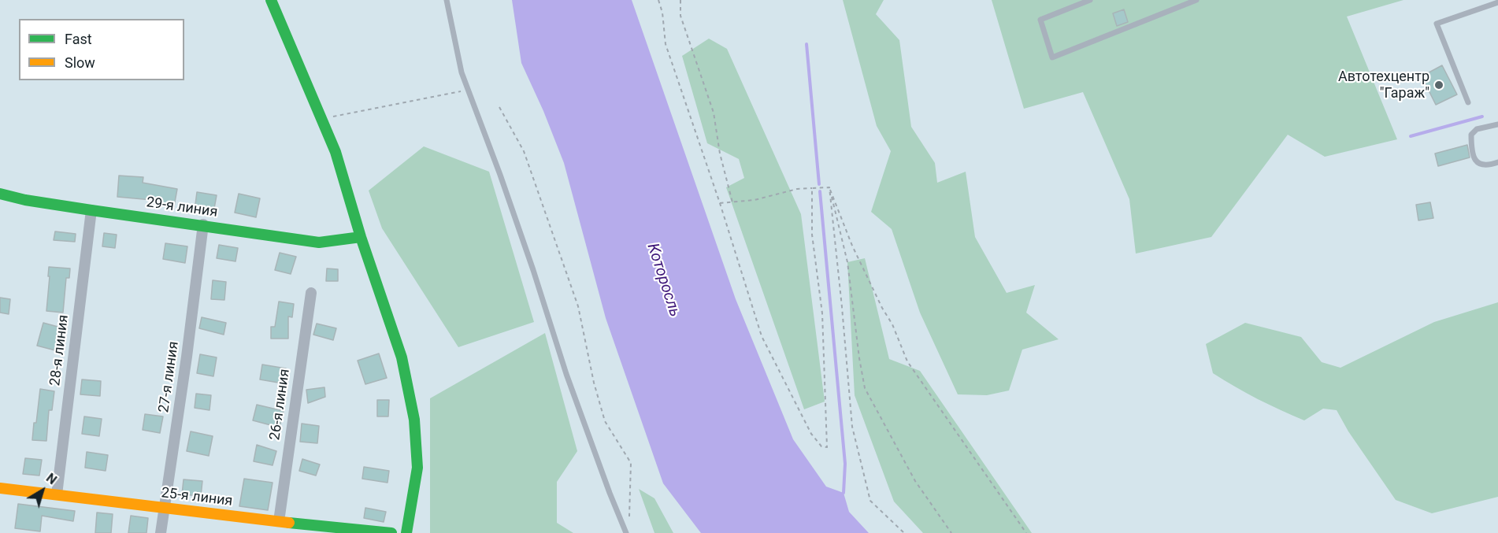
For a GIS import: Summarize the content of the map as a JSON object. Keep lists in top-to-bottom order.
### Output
{
  "streets": {
    "street": [
      "29-я линия",
      "28-я линия",
      "27-я линия",
      "26-я линия",
      "25-я линия"
    ]
  },
  "crossings": [
    ["29-я линия", "28-я линия"],
    ["29-я линия", "27-я линия"],
    ["28-я линия", "25-я линия"],
    ["27-я линия", "25-я линия"],
    ["26-я линия", "25-я линия"]
  ],
  "water": ["Которосль"],
  "places": ["Автотехцентр \"Гараж\""],
  "legend": ["Fast", "Slow"],
  "north": "top right"
}
